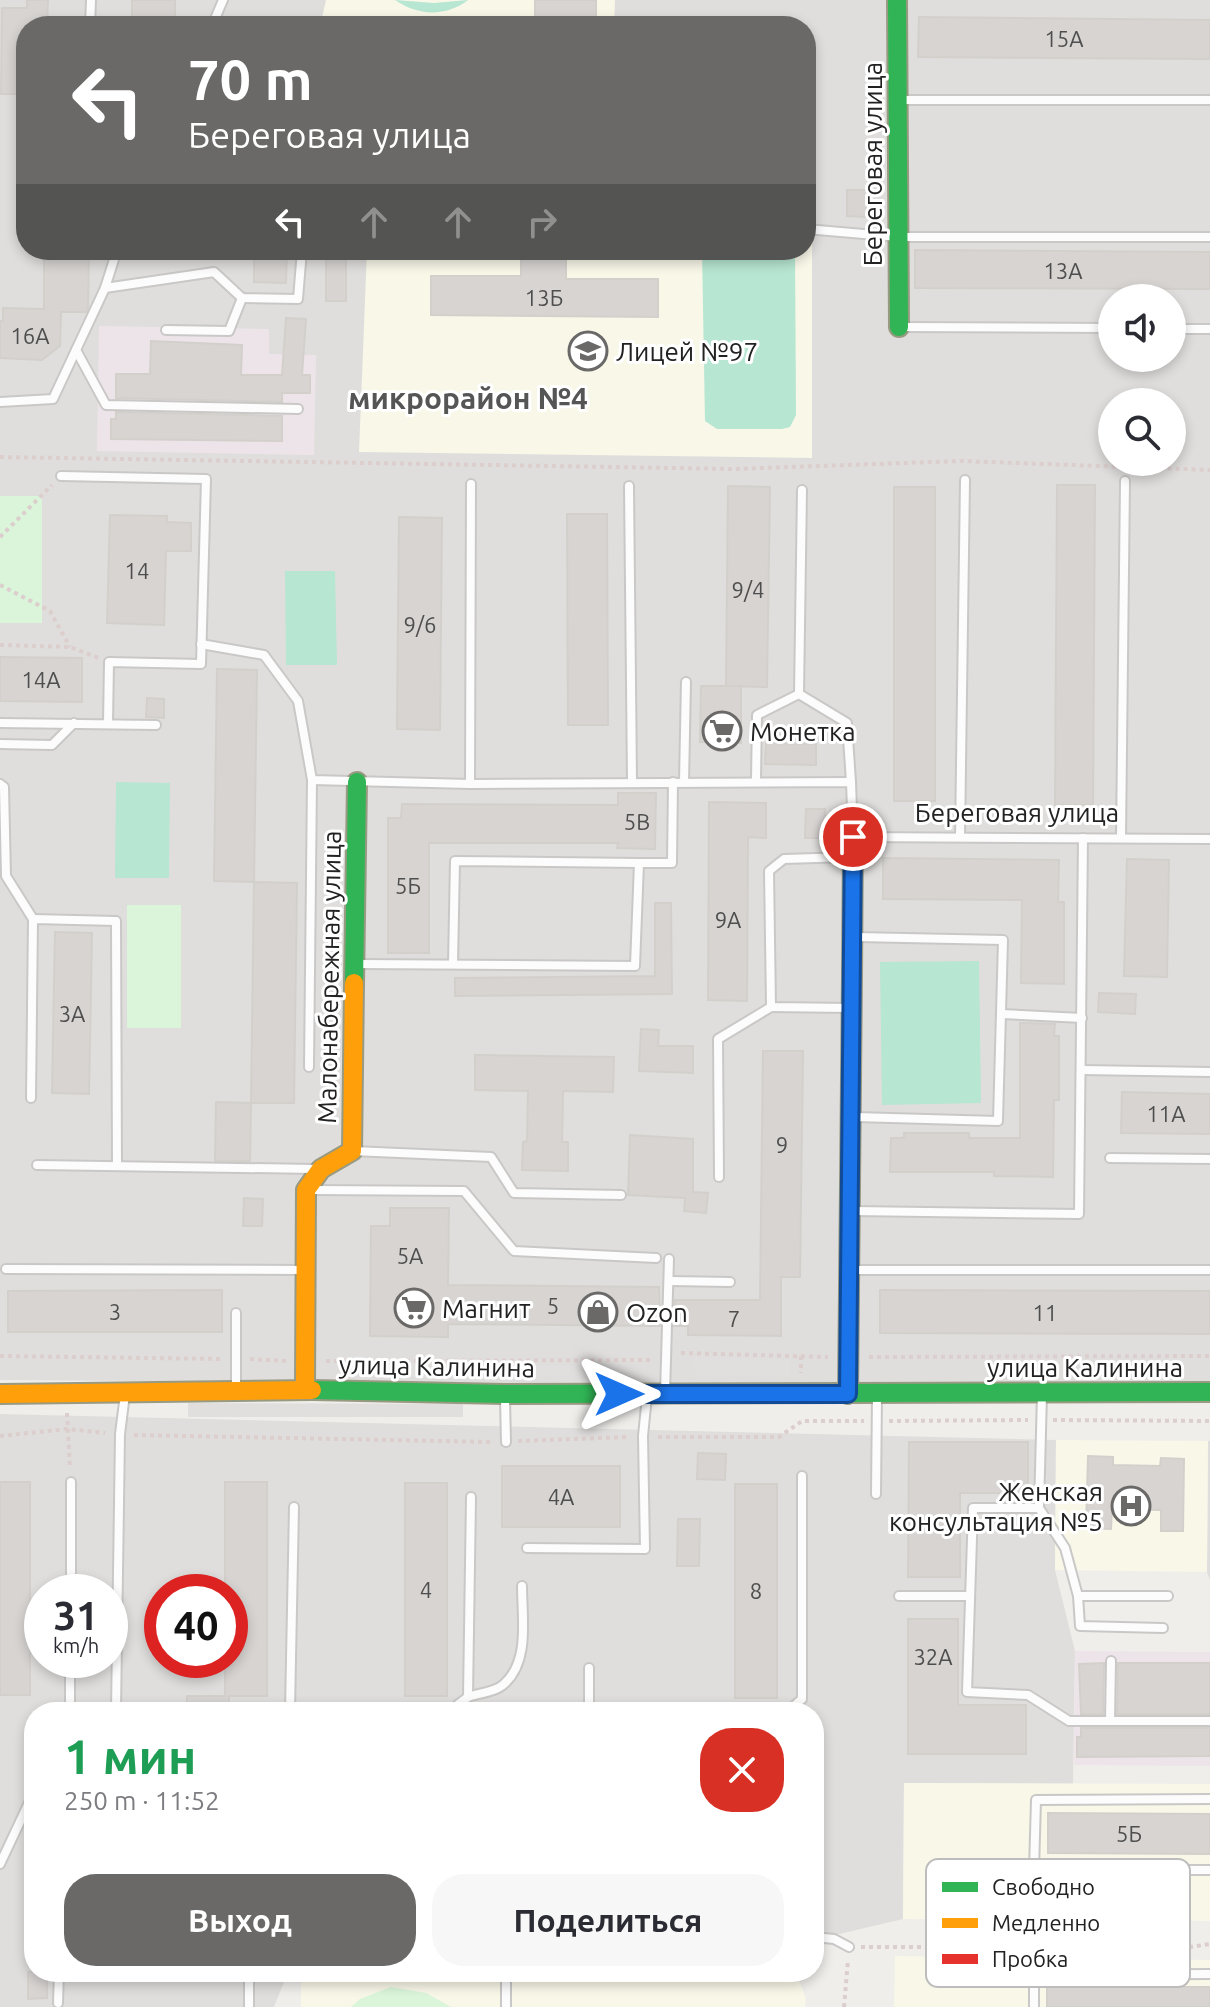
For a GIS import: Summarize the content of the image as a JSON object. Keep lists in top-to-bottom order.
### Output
{
  "streets": {
    "street": ["Береговая улица", "Малонабережная улица", "улица Калинина"]
  },
  "districts": ["микрорайон №4"],
  "places": {
    "school or university": ["Лицей №97"],
    "supermarket": ["Монетка", "Магнит"],
    "shop": ["Ozon"],
    "hospital": ["Женская консультация №5"]
  },
  "house_numbers": [
    "15А",
    "13А",
    "13Б",
    "16А",
    "14",
    "9/4",
    "9/6",
    "14А",
    "5В",
    "5Б",
    "9А",
    "3А",
    "11А",
    "9",
    "5А",
    "5",
    "3",
    "11",
    "7",
    "4А",
    "4",
    "8",
    "32А",
    "5Б"
  ],
  "legend": ["Свободно", "Медленно", "Пробка"],
  "page": {
    "turn": ["70 m", "Береговая улица"],
    "speed": "31 km/h",
    "limit": "40",
    "heading": ["1 мин", "250 m · 11:52"],
    "buttons": ["Выход", "Поделиться"]
  }
}
